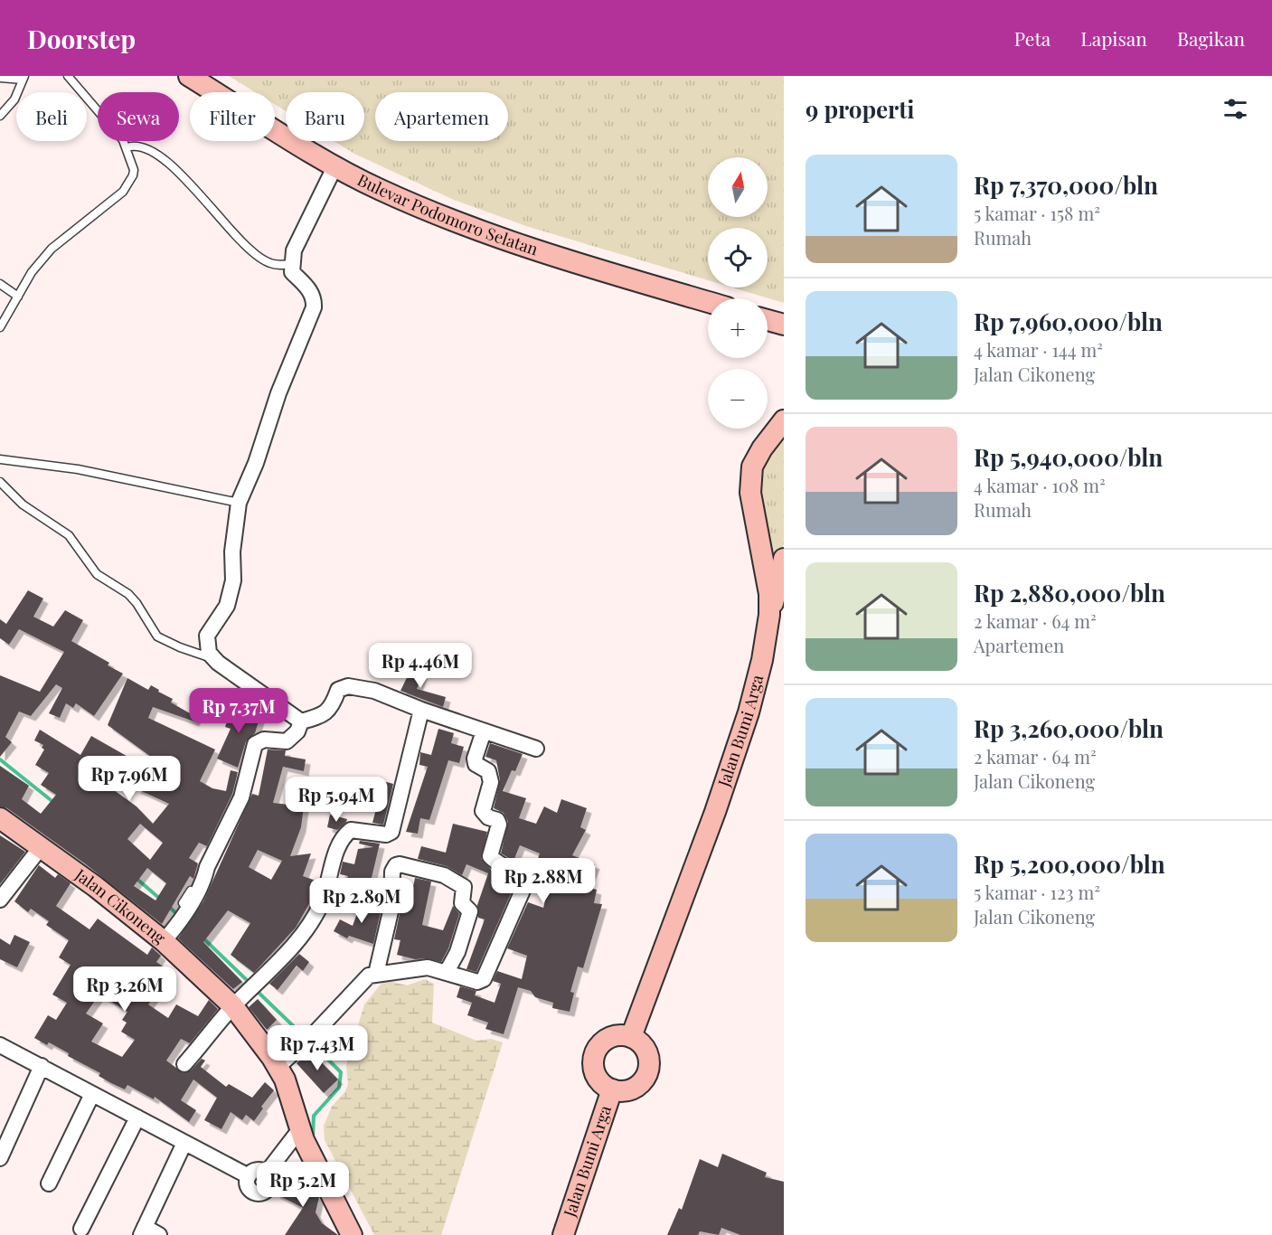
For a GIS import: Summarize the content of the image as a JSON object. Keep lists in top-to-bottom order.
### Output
{
  "streets": {
    "street": ["Bulevar Podomoro Selatan", "Jalan Bumi Arga", "Jalan Cikoneng"]
  },
  "north": "top",
  "page": {
    "header": "Doorstep",
    "nav": ["Peta", "Lapisan", "Bagikan"],
    "heading": "9 properti",
    "chip": [
      "Beli",
      "Sewa",
      "Filter",
      "Baru",
      "Apartemen"
    ],
    "list": [
      {
        "name": "Rp 7,370,000/bln",
        "note": "5 kamar · 158 m² · Rumah"
      },
      {
        "name": "Rp 7,960,000/bln",
        "note": "4 kamar · 144 m² · Jalan Cikoneng"
      },
      {
        "name": "Rp 5,940,000/bln",
        "note": "4 kamar · 108 m² · Rumah"
      },
      {
        "name": "Rp 2,880,000/bln",
        "note": "2 kamar · 64 m² · Apartemen"
      },
      {
        "name": "Rp 3,260,000/bln",
        "note": "2 kamar · 64 m² · Jalan Cikoneng"
      },
      {
        "name": "Rp 5,200,000/bln",
        "note": "5 kamar · 123 m² · Jalan Cikoneng"
      }
    ],
    "map_buttons": ["+", "−"],
    "price": [
      "Rp 4.46M",
      "Rp 7.37M",
      "Rp 7.96M",
      "Rp 5.94M",
      "Rp 2.88M",
      "Rp 2.89M",
      "Rp 3.26M",
      "Rp 7.43M",
      "Rp 5.2M"
    ]
  }
}
